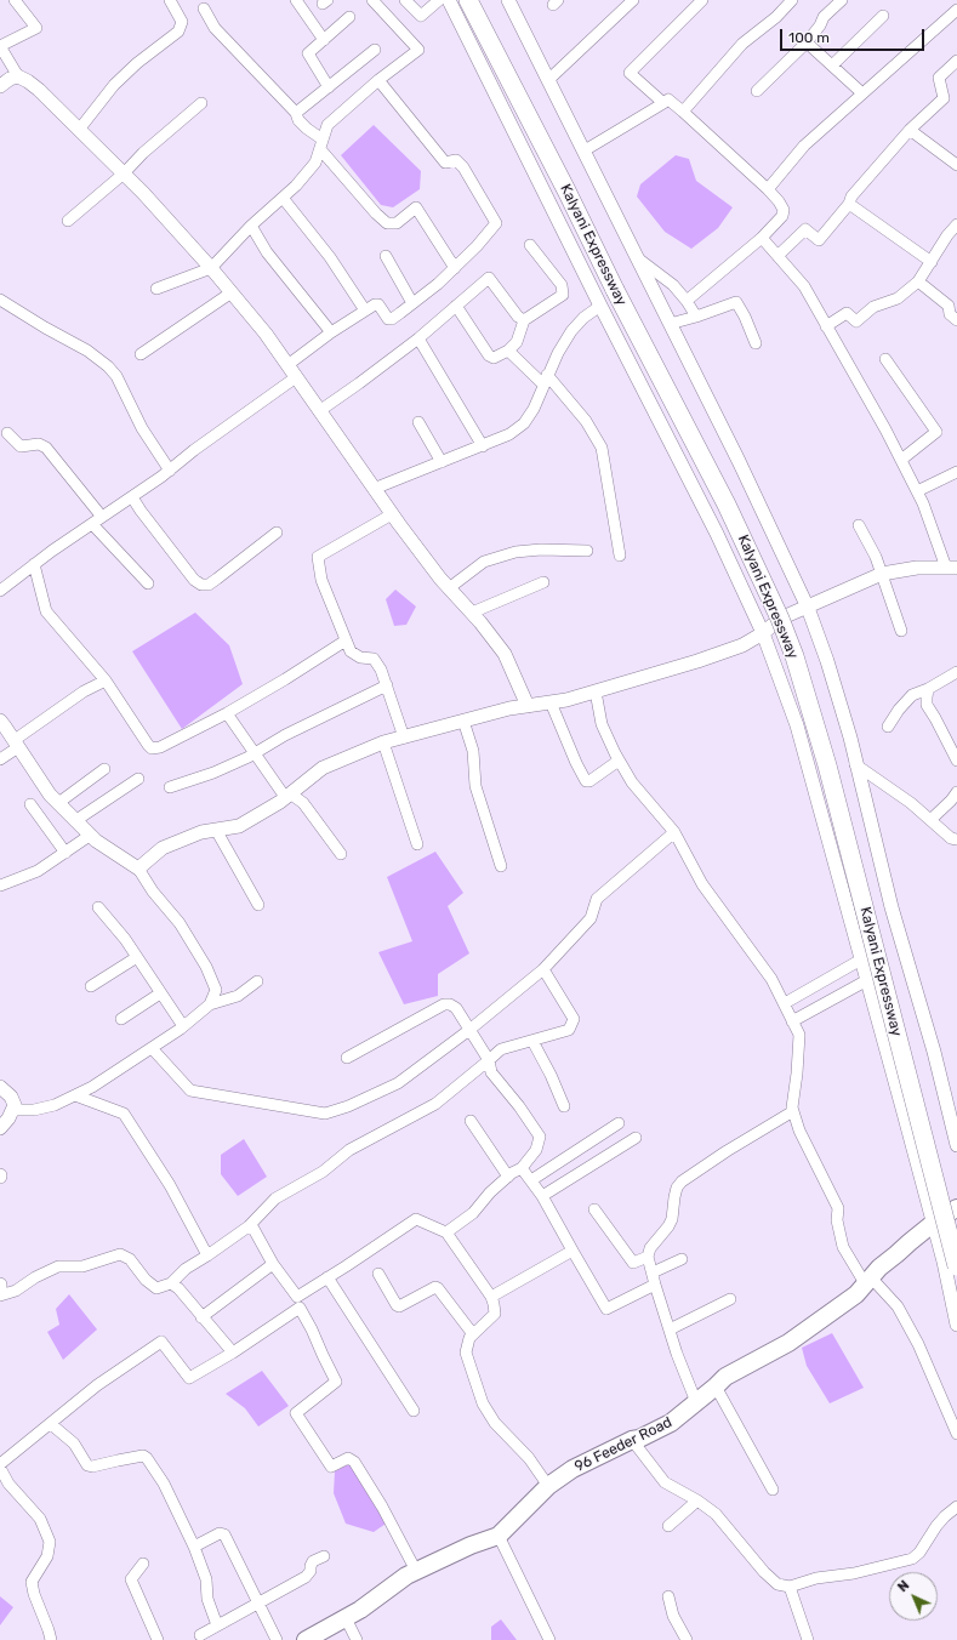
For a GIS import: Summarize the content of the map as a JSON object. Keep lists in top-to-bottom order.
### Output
{
  "streets": {
    "highway": ["Kalyani Expressway"],
    "main road": ["96 Feeder Road"]
  },
  "scale_bar": "100 m",
  "north": "top left"
}
